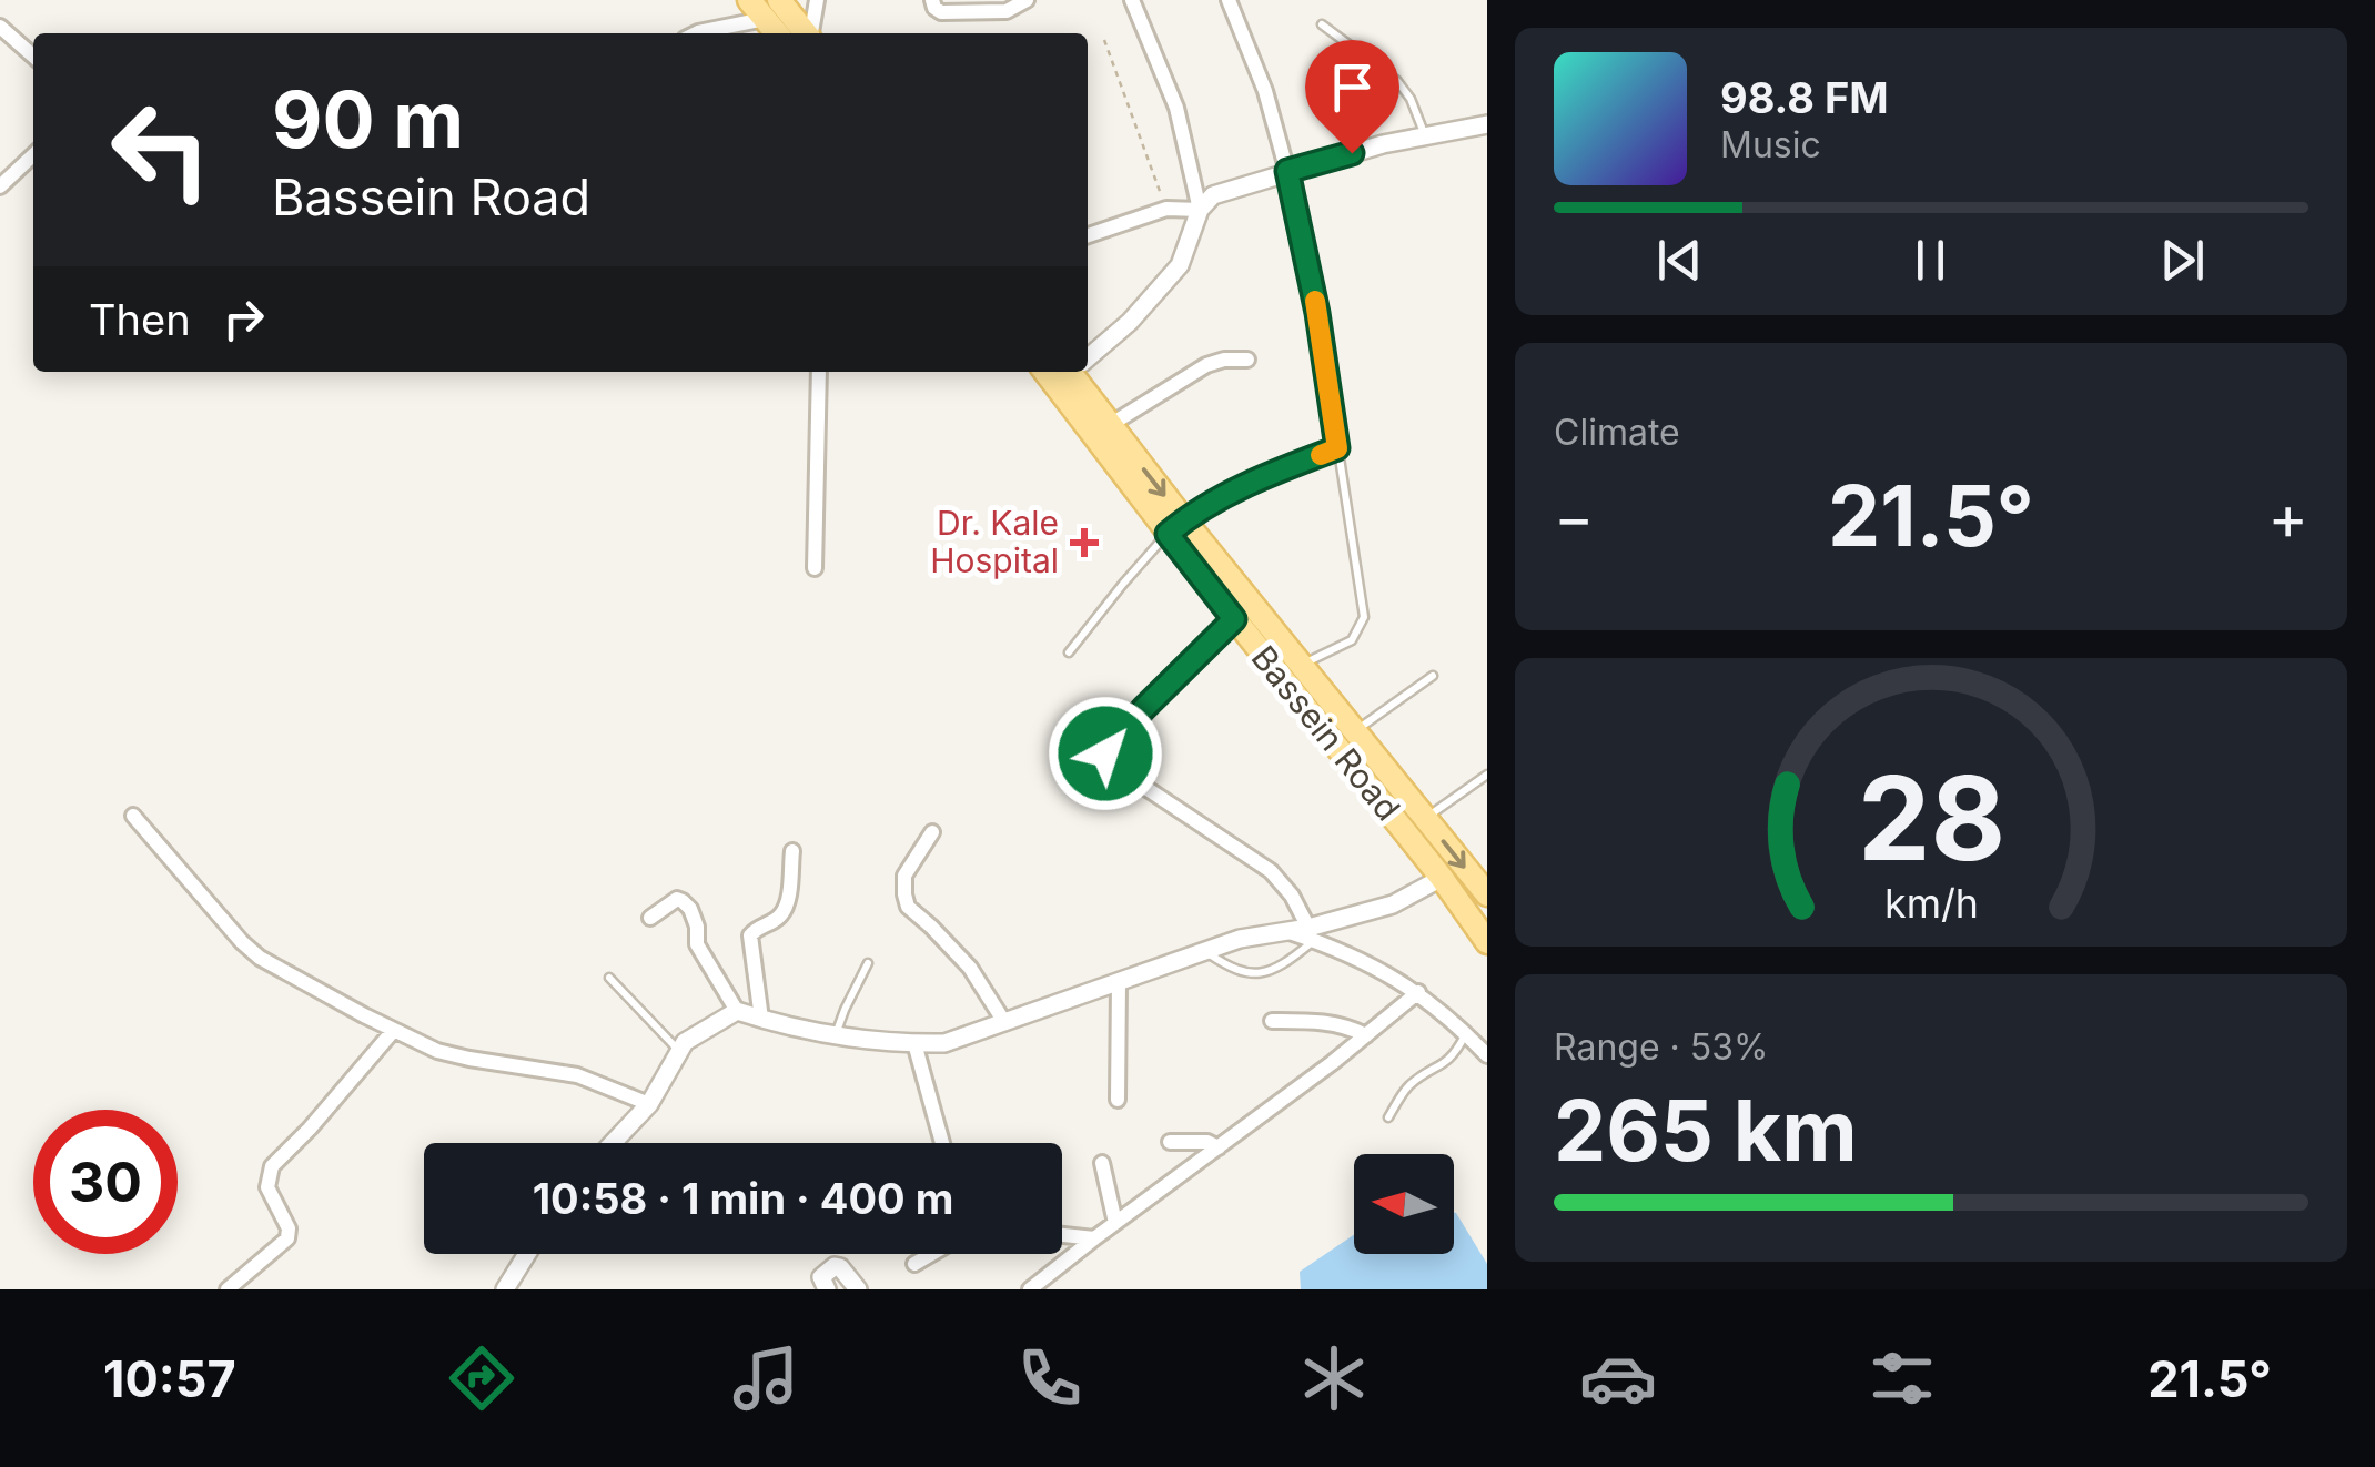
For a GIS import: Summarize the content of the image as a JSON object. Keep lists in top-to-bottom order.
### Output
{
  "streets": {
    "main road": ["Bassein Road"]
  },
  "places": {
    "health": ["Dr. Kale Hospital"]
  },
  "north": "left",
  "page": {
    "turn": ["90 m", "Bassein Road"],
    "song": ["98.8 FM", "Music"],
    "then": "Then",
    "tile": [
      "Climate",
      ["Range · 53%", "265 km"]
    ],
    "heat": ["−", "21.5°", "+"],
    "limit": "30",
    "trip": "10:58 · 1 min · 400 m",
    "tabs": ["10:57", "21.5°"],
    "gauge": ["28", "km/h"]
  }
}
